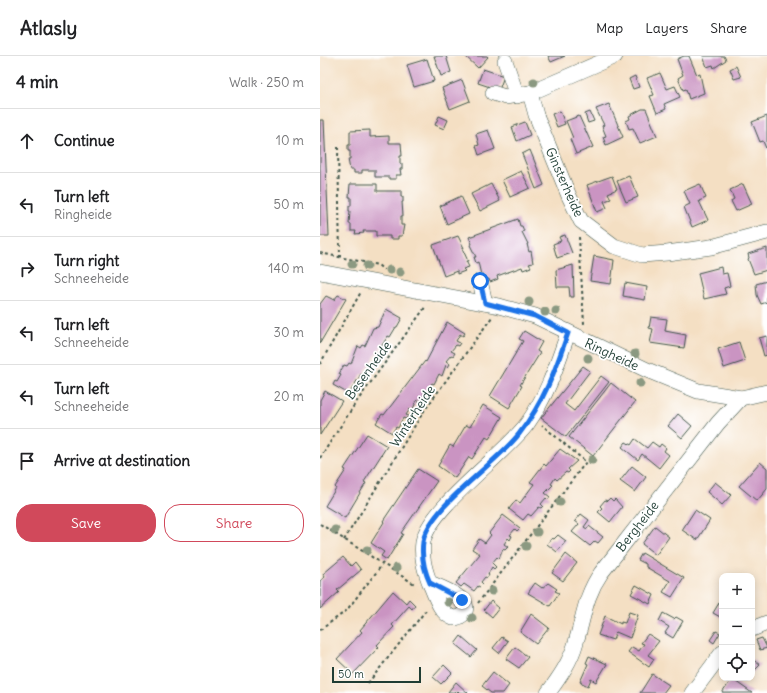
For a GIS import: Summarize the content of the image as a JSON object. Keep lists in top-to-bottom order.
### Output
{
  "streets": {
    "street": ["Ginsterheide", "Ringheide", "Bergheide"],
    "path": ["Besenheide", "Winterheide"]
  },
  "crossings": [
    ["Ringheide", "Besenheide"],
    ["Ringheide", "Winterheide"],
    ["Ringheide", "Bergheide"]
  ],
  "scale_bar": "50 m",
  "page": {
    "header": "Atlasly",
    "nav": ["Map", "Layers", "Share"],
    "heading": ["4 min", "Walk · 250 m"],
    "list": [
      ["Continue", "10 m"],
      ["Turn left", "Ringheide", "50 m"],
      ["Turn right", "Schneeheide", "140 m"],
      ["Turn left", "Schneeheide", "30 m"],
      ["Turn left", "Schneeheide", "20 m"],
      "Arrive at destination"
    ],
    "buttons": ["Save", "Share"],
    "map_buttons": ["+", "−"],
    "scale": "50 m"
  }
}
